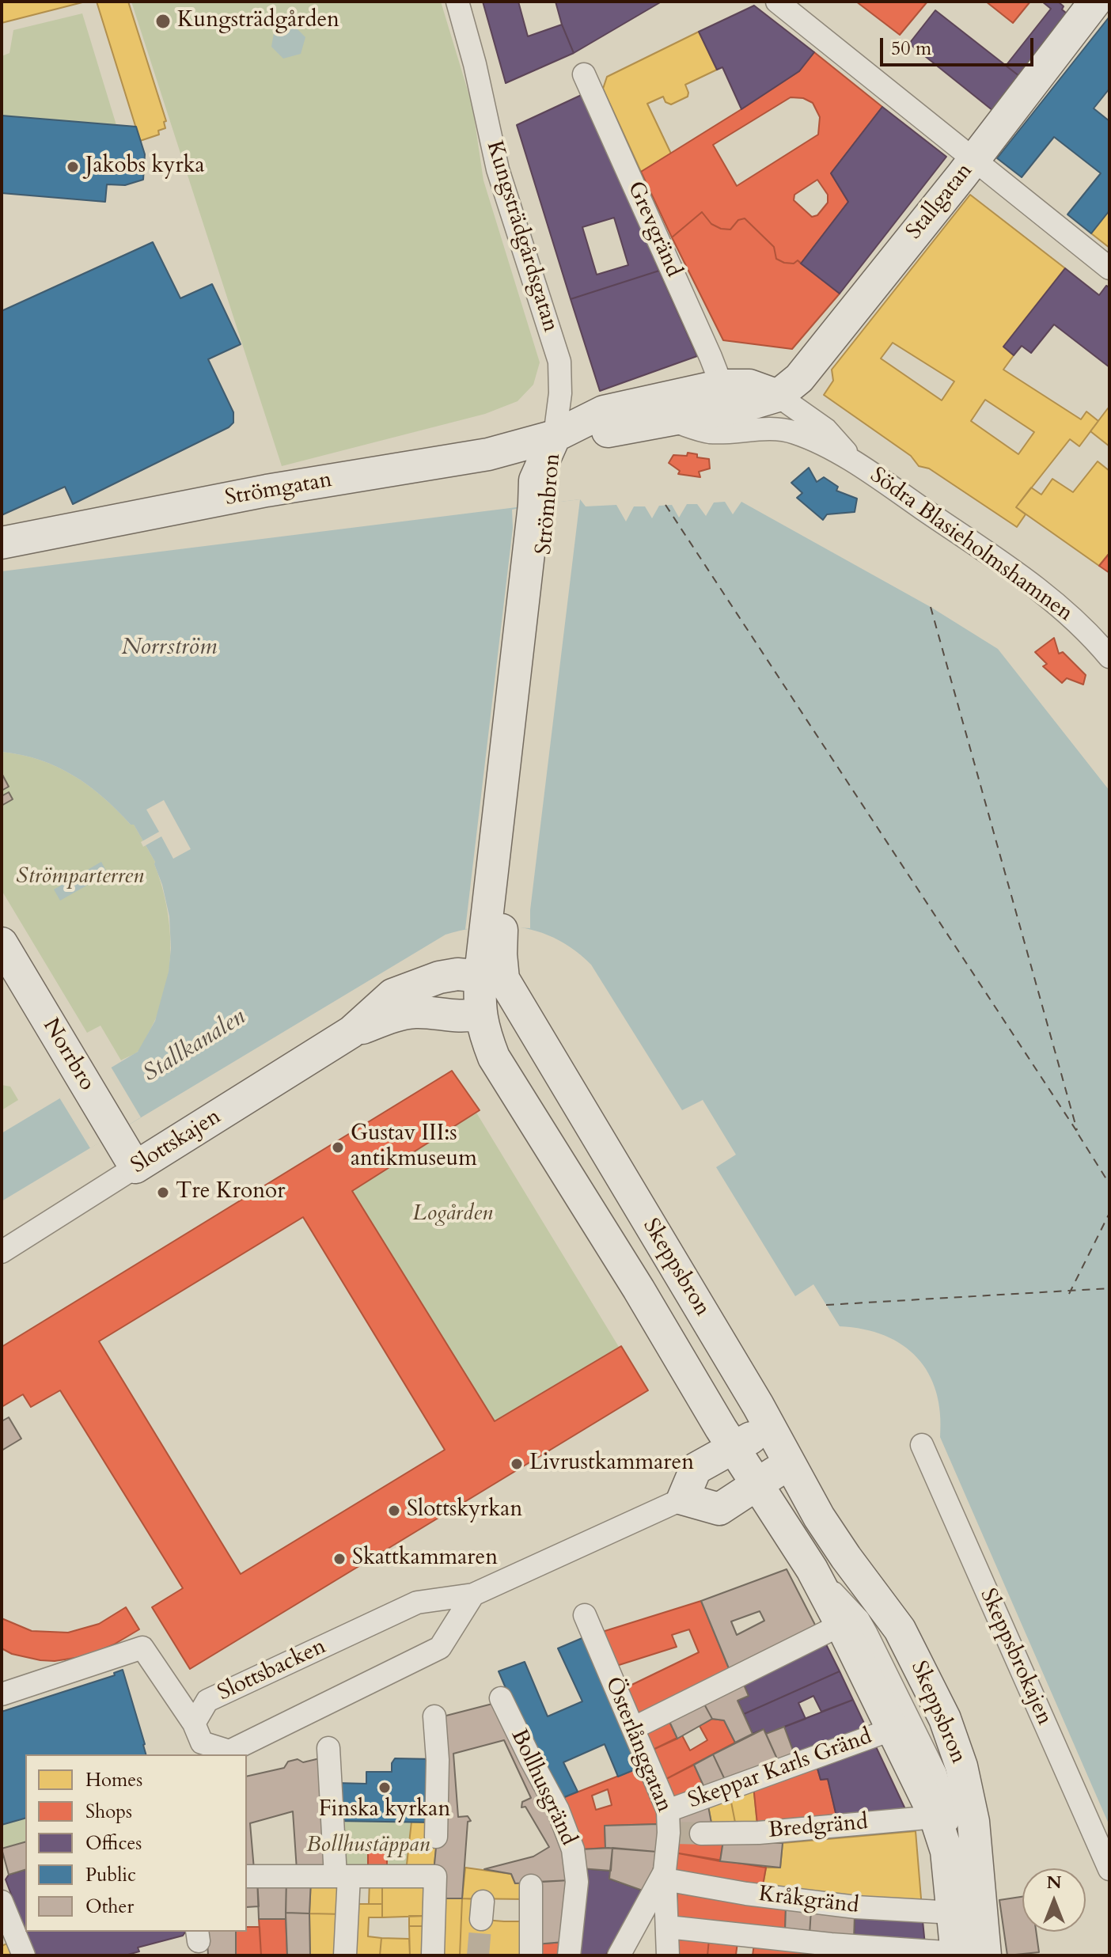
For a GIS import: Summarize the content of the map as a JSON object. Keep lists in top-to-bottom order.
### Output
{
  "streets": {
    "street": [
      "Stallgatan",
      "Grevgränd",
      "Kungsträdgårdsgatan",
      "Strömgatan",
      "Strömbron",
      "Södra Blasieholmshamnen",
      "Norrbro",
      "Slottskajen",
      "Skeppsbron",
      "Skeppsbrokajen",
      "Slottsbacken",
      "Österlånggatan",
      "Skeppar Karls Gränd",
      "Bollhusgränd",
      "Bredgränd",
      "Kråkgränd"
    ]
  },
  "crossings": [
    ["Stallgatan", "Södra Blasieholmshamnen"],
    ["Grevgränd", "Södra Blasieholmshamnen"],
    ["Kungsträdgårdsgatan", "Strömgatan"],
    ["Kungsträdgårdsgatan", "Strömbron"],
    ["Kungsträdgårdsgatan", "Södra Blasieholmshamnen"],
    ["Strömgatan", "Strömbron"],
    ["Strömgatan", "Södra Blasieholmshamnen"],
    ["Strömbron", "Södra Blasieholmshamnen"],
    ["Strömbron", "Slottskajen"],
    ["Strömbron", "Skeppsbron"],
    ["Norrbro", "Slottskajen"],
    ["Slottskajen", "Skeppsbron"],
    ["Skeppsbron", "Skeppar Karls Gränd"],
    ["Skeppsbron", "Bredgränd"],
    ["Skeppsbron", "Kråkgränd"],
    ["Österlånggatan", "Skeppar Karls Gränd"],
    ["Österlånggatan", "Kråkgränd"]
  ],
  "water": ["Norrström", "Stallkanalen"],
  "parks": ["Strömparterren", "Logården", "Bollhustäppan"],
  "places": [
    "Kungsträdgården",
    "Jakobs kyrka",
    "Gustav III:s antikmuseum",
    "Tre Kronor",
    "Livrustkammaren",
    "Slottskyrkan",
    "Skattkammaren",
    "Finska kyrkan"
  ],
  "legend": [
    "Homes",
    "Shops",
    "Offices",
    "Public",
    "Other"
  ],
  "scale_bar": "50 m",
  "north": "top"
}
